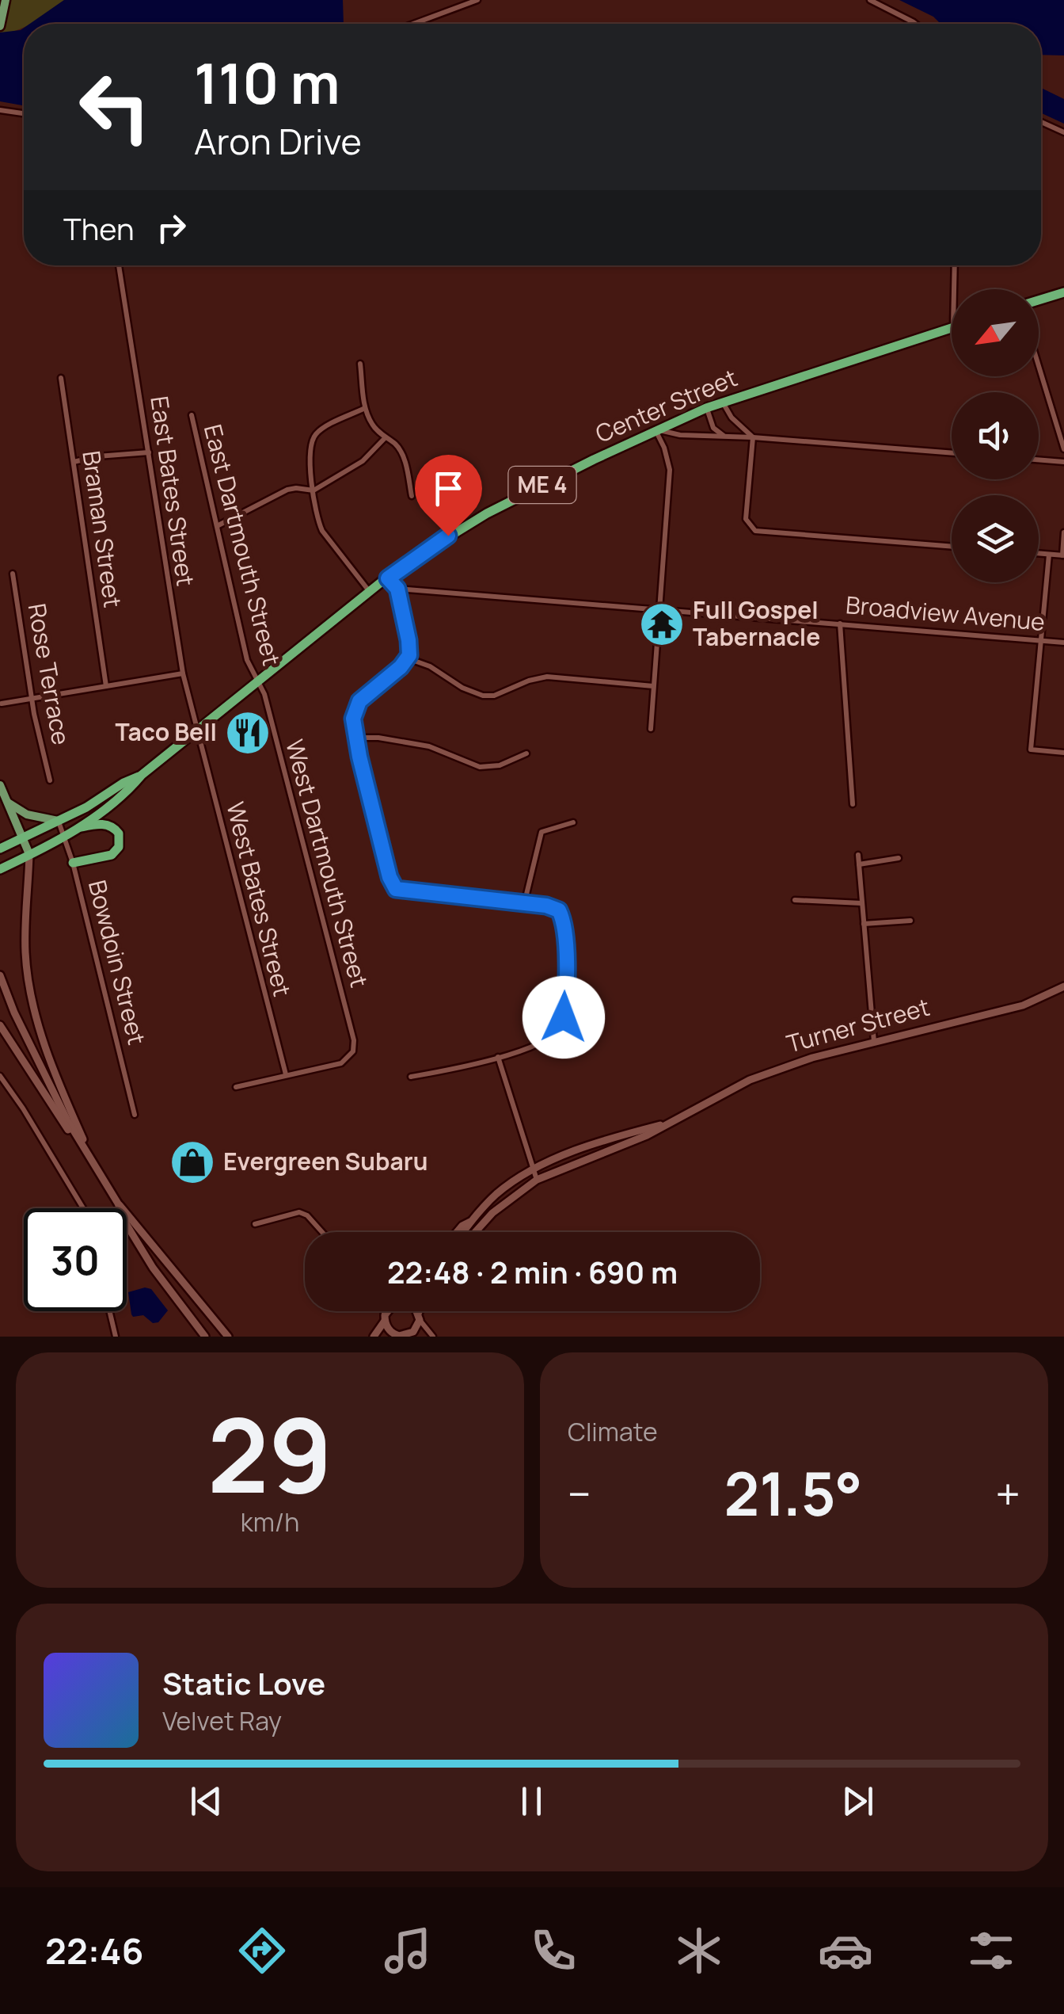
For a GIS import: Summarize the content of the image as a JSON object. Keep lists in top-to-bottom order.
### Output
{
  "streets": {
    "highway": ["Center Street", "ME 4"],
    "main road": ["Turner Street"],
    "street": [
      "East Bates Street",
      "Braman Street",
      "East Dartmouth Street",
      "Broadview Avenue",
      "Rose Terrace",
      "West Dartmouth Street",
      "West Bates Street",
      "Bowdoin Street"
    ]
  },
  "crossings": [
    ["Center Street", "East Bates Street"],
    ["Center Street", "East Dartmouth Street"],
    ["Center Street", "West Dartmouth Street"],
    ["Center Street", "West Bates Street"],
    ["Center Street", "Bowdoin Street"],
    ["East Bates Street", "West Bates Street"],
    ["East Dartmouth Street", "West Dartmouth Street"],
    ["West Dartmouth Street", "West Bates Street"]
  ],
  "places": {
    "temple": ["Full Gospel Tabernacle"],
    "restaurant": ["Taco Bell"],
    "shop": ["Evergreen Subaru"]
  },
  "north": "bottom left",
  "page": {
    "turn": ["110 m", "Aron Drive"],
    "then": "Then",
    "limit": "30",
    "trip": "22:48 · 2 min · 690 m",
    "tile": [
      ["29", "km/h"],
      "Climate"
    ],
    "heat": ["−", "21.5°", "+"],
    "song": ["Static Love", "Velvet Ray"],
    "tabs": "22:46"
  }
}
